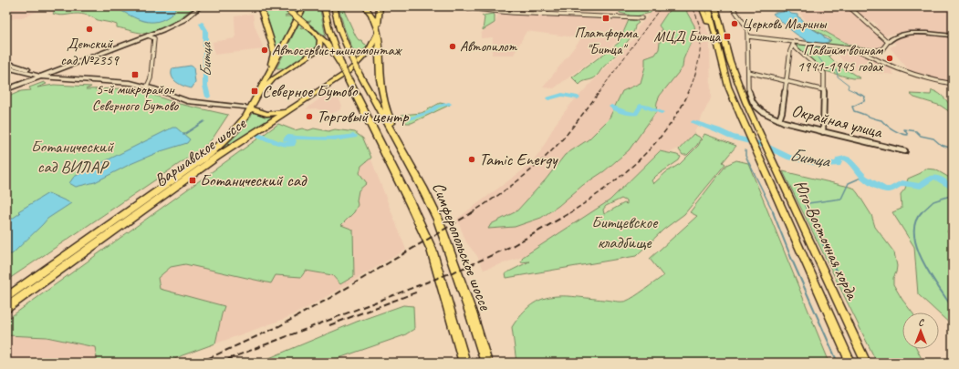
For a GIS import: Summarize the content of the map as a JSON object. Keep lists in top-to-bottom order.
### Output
{
  "streets": {
    "highway": ["Симферопольское шоссе"],
    "main road": ["Варшавское шоссе", "Юго-Восточная хорда"],
    "street": ["Окрайная улица"]
  },
  "water": ["Битца"],
  "parks": ["Ботанический сад ВИЛАР", "Битцевское кладбище"],
  "places": {
    "transit": [
      "Платформа \"Битца\"",
      "МЦД Битца",
      "5-й микрорайон Северного Бутово",
      "Северное Бутово",
      "Ботанический сад"
    ],
    "other": [
      "Церковь Марины",
      "Детский сад №2359",
      "Автопилот",
      "Автосервис+шиномонтаж",
      "Павшим воинам 1941-1945 годах",
      "Торговый центр",
      "Tamic Energy"
    ]
  },
  "north": "top"
}
